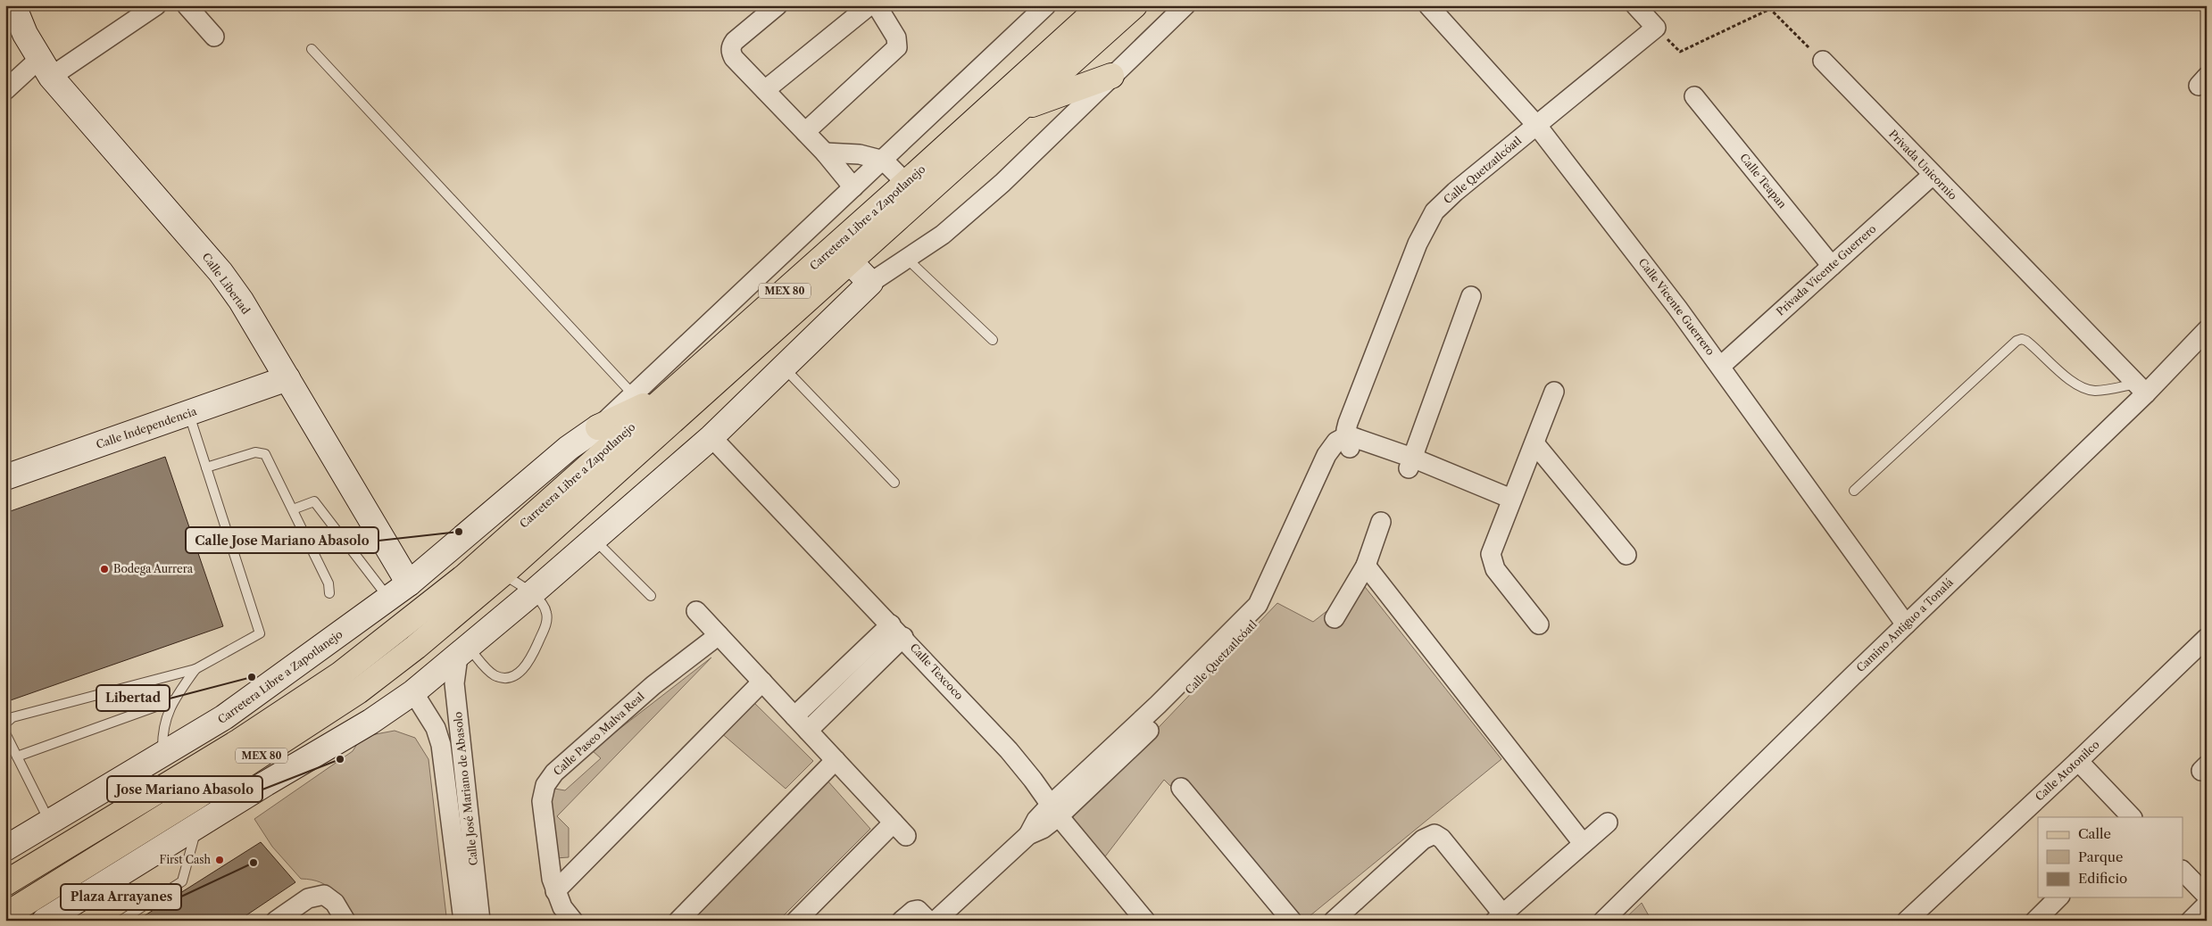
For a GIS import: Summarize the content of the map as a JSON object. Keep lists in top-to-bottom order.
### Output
{
  "streets": {
    "main road": ["Carretera Libre a Zapotlanejo", "MEX 80"],
    "street": [
      "Privada Unicornio",
      "Calle Quetzatlcóatl",
      "Calle Teapan",
      "Privada Vicente Guerrero",
      "Calle Libertad",
      "Calle Vicente Guerrero",
      "Calle Independencia",
      "Camino Antiguo a Tonalá",
      "Calle Texcoco",
      "Calle Paseo Malva Real",
      "Calle Atotonilco",
      "Calle José Mariano de Abasolo"
    ]
  },
  "crossings": [
    ["Privada Unicornio", "Privada Vicente Guerrero"],
    ["Privada Unicornio", "Camino Antiguo a Tonalá"],
    ["Calle Quetzatlcóatl", "Calle Vicente Guerrero"],
    ["Calle Quetzatlcóatl", "Calle Texcoco"],
    ["Calle Teapan", "Privada Vicente Guerrero"],
    ["Carretera Libre a Zapotlanejo", "Calle Libertad"],
    ["Privada Vicente Guerrero", "Calle Vicente Guerrero"],
    ["Calle Libertad", "Calle Independencia"],
    ["Calle Vicente Guerrero", "Camino Antiguo a Tonalá"]
  ],
  "places": [
    "Calle Jose Mariano Abasolo",
    "Bodega Aurrera",
    "Libertad",
    "Jose Mariano Abasolo",
    "First Cash",
    "Plaza Arrayanes"
  ],
  "legend": ["Calle", "Parque", "Edificio"]
}
